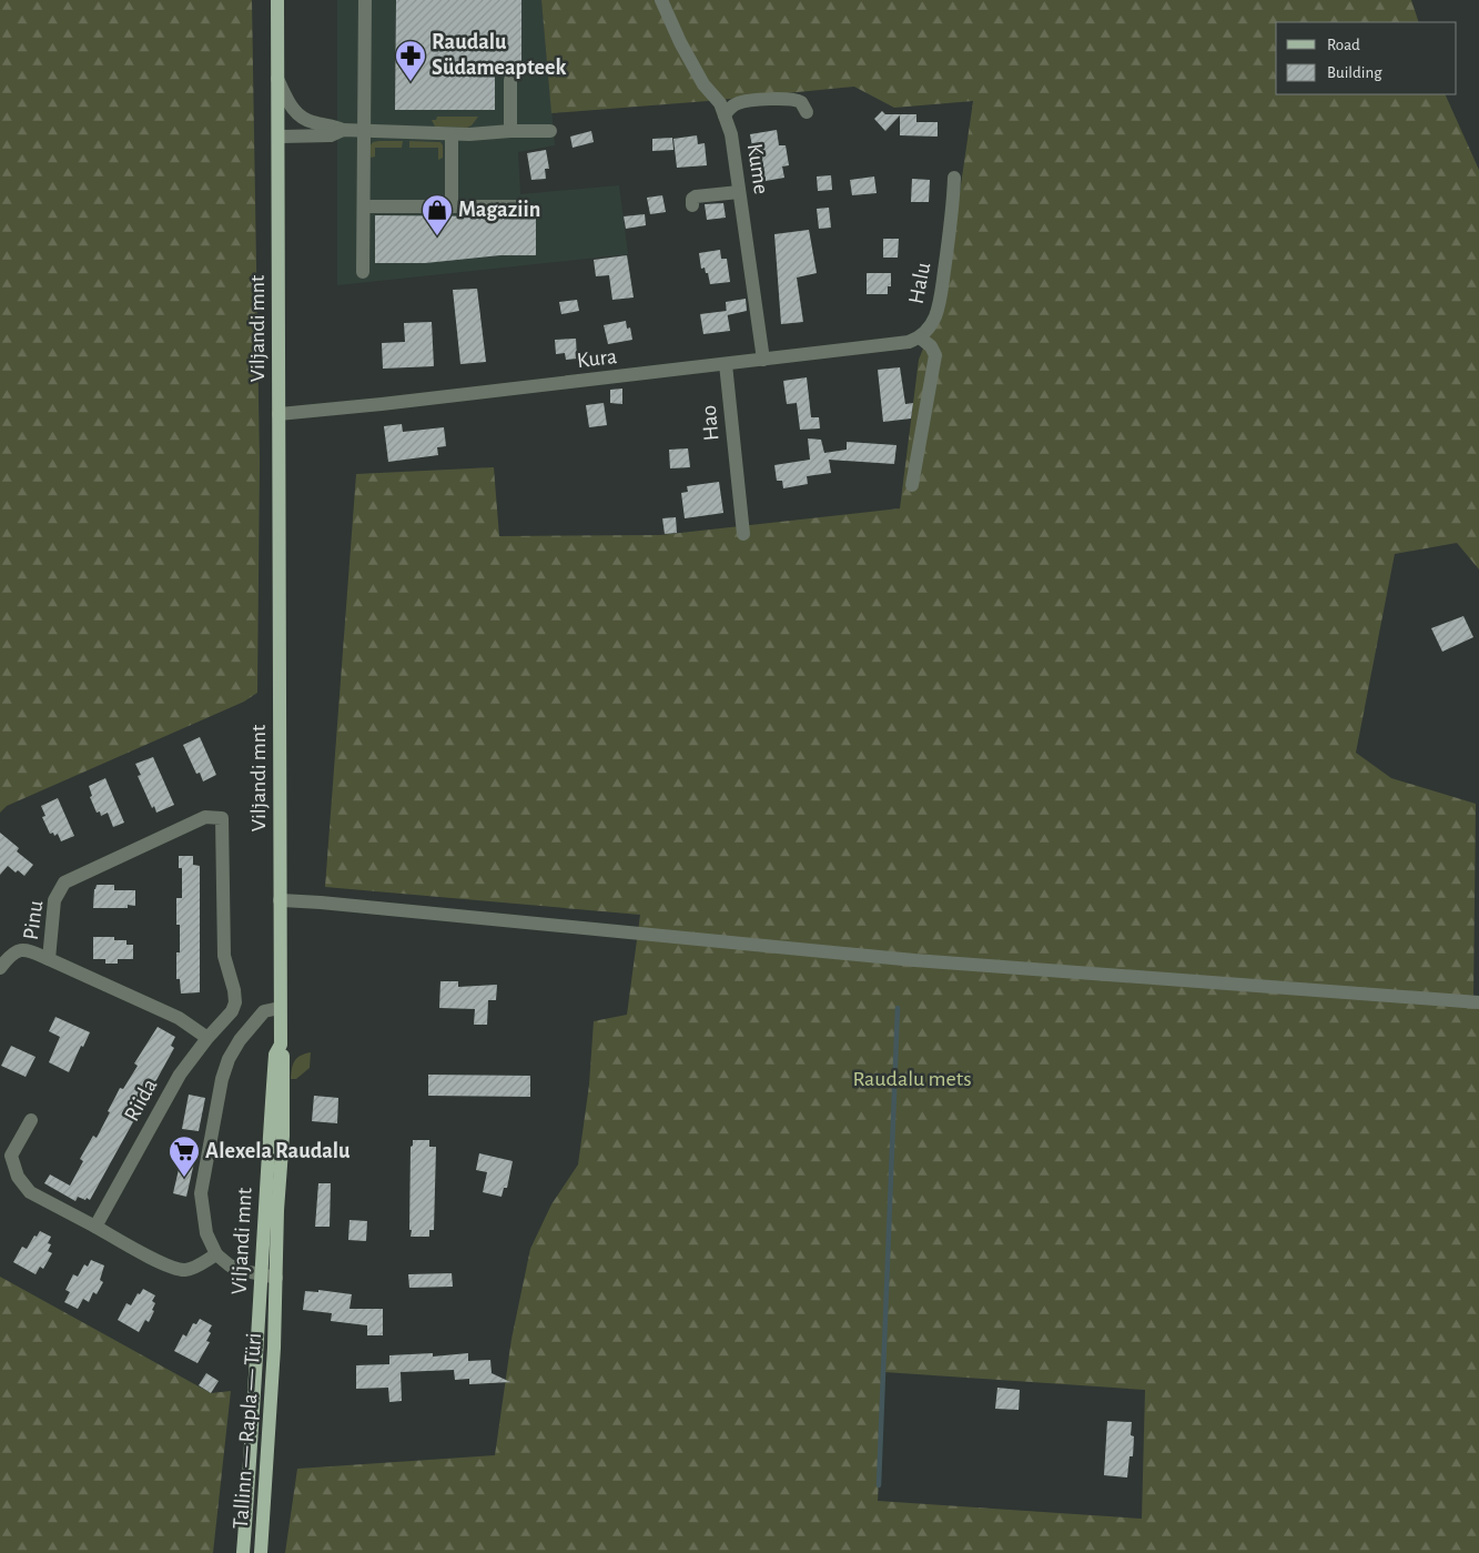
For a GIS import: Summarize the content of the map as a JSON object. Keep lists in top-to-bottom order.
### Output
{
  "streets": {
    "main road": ["Viljandi mnt", "Tallinn — Rapla — Türi"],
    "street": [
      "Kume",
      "Halu",
      "Kura",
      "Hao",
      "Pinu",
      "Riida"
    ]
  },
  "crossings": [
    ["Kume", "Kura"],
    ["Halu", "Kura"],
    ["Viljandi mnt", "Kura"],
    ["Viljandi mnt", "Tallinn — Rapla — Türi"],
    ["Kura", "Hao"],
    ["Pinu", "Riida"]
  ],
  "parks": ["Raudalu mets"],
  "places": {
    "pharmacy": ["Raudalu Südameapteek"],
    "shop": ["Magaziin"],
    "supermarket": ["Alexela Raudalu"]
  },
  "legend": ["Road", "Building"]
}
